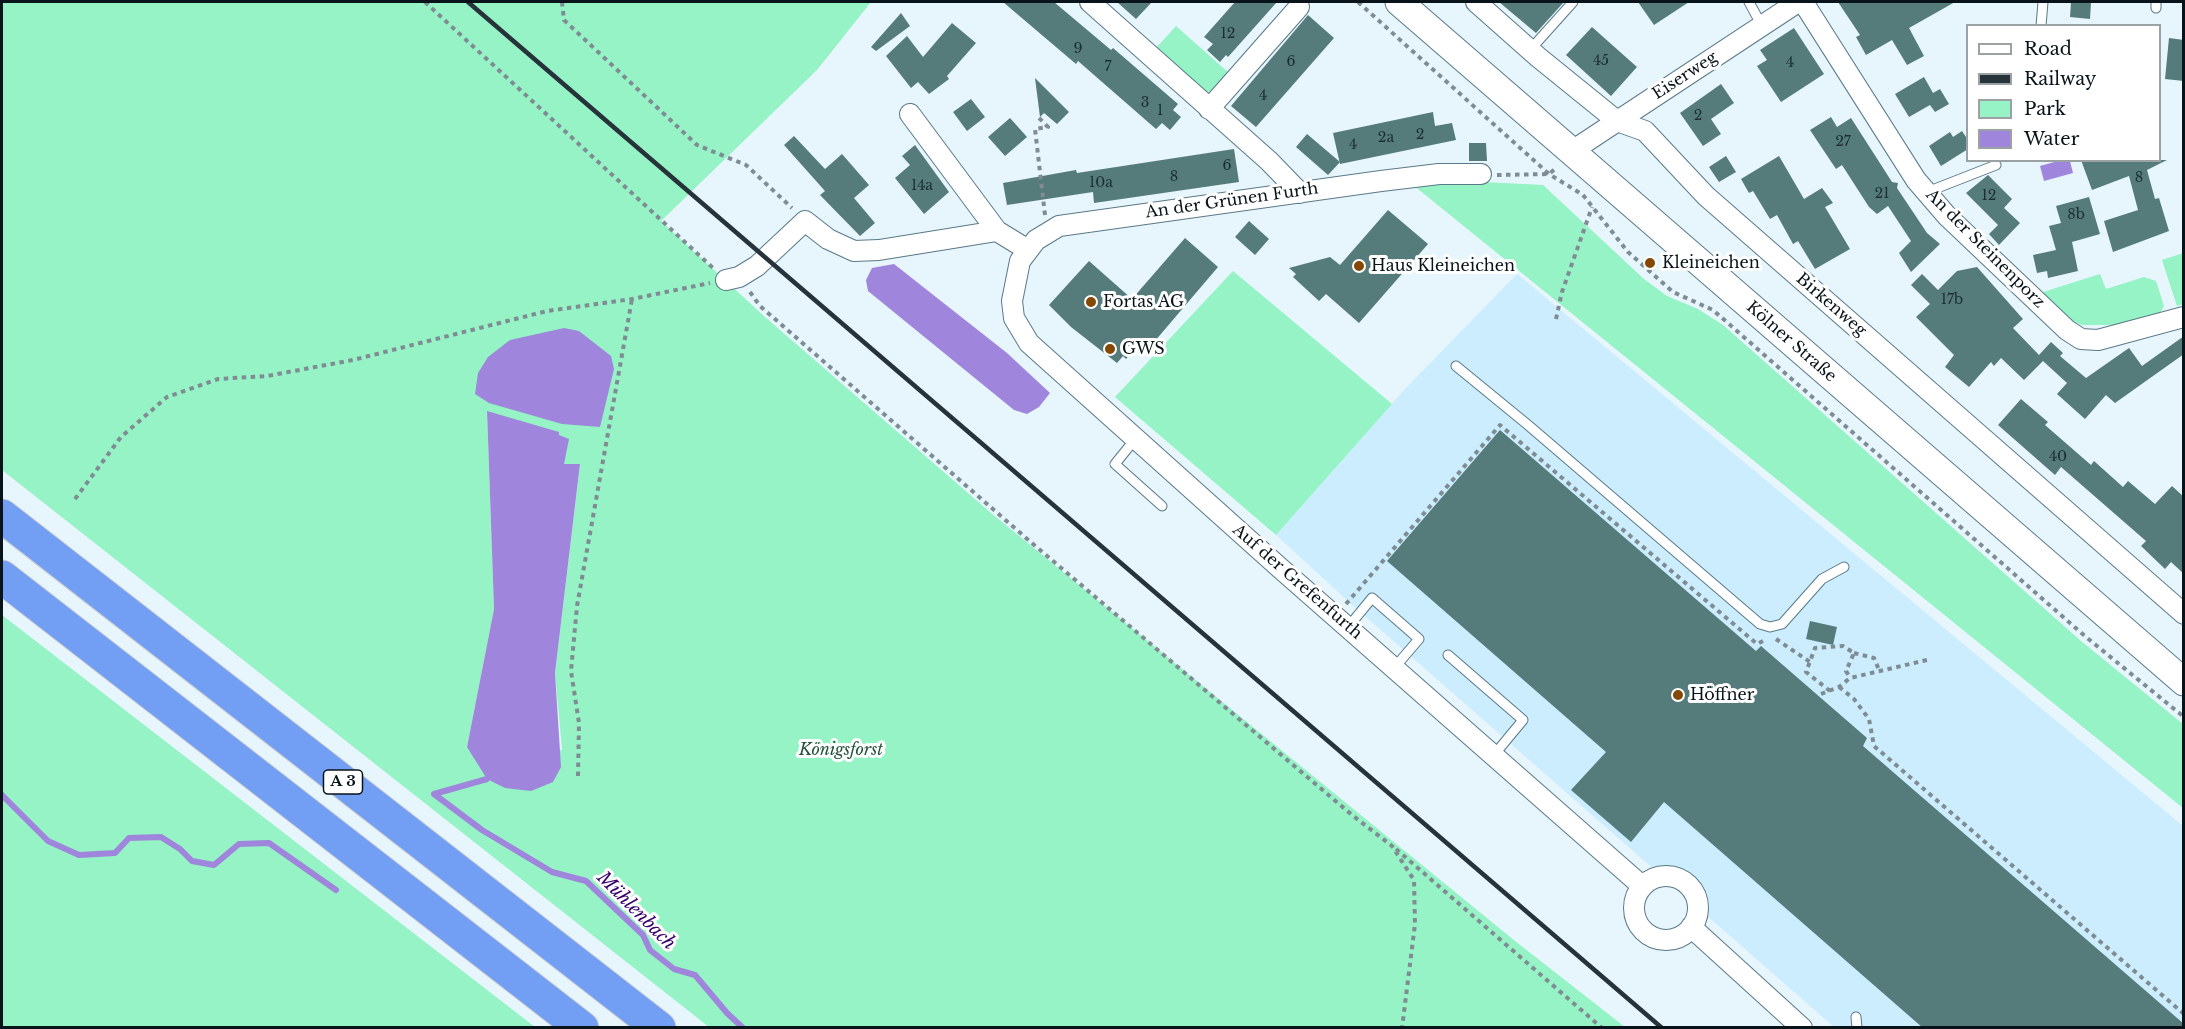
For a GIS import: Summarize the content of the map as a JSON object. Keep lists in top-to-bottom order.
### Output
{
  "streets": {
    "highway": ["A 3"],
    "main road": ["Kölner Straße"],
    "street": [
      "Eiserweg",
      "An der Grünen Furth",
      "An der Steinenporz",
      "Birkenweg",
      "Auf der Grefenfurth"
    ]
  },
  "crossings": [
    ["Eiserweg", "An der Steinenporz"],
    ["Eiserweg", "Birkenweg"],
    ["Eiserweg", "Kölner Straße"],
    ["An der Grünen Furth", "Auf der Grefenfurth"]
  ],
  "water": ["Mühlenbach"],
  "parks": ["Königsforst"],
  "places": [
    "Kleineichen",
    "Haus Kleineichen",
    "Fortas AG",
    "GWS",
    "Höffner"
  ],
  "house_numbers": [
    "12",
    "9",
    "45",
    "6",
    "4",
    "7",
    "4",
    "3",
    "1",
    "2",
    "2",
    "2a",
    "27",
    "4",
    "6",
    "8",
    "8",
    "10a",
    "14a",
    "21",
    "12",
    "8b",
    "17b",
    "40"
  ],
  "legend": [
    "Road",
    "Railway",
    "Park",
    "Water"
  ]
}
